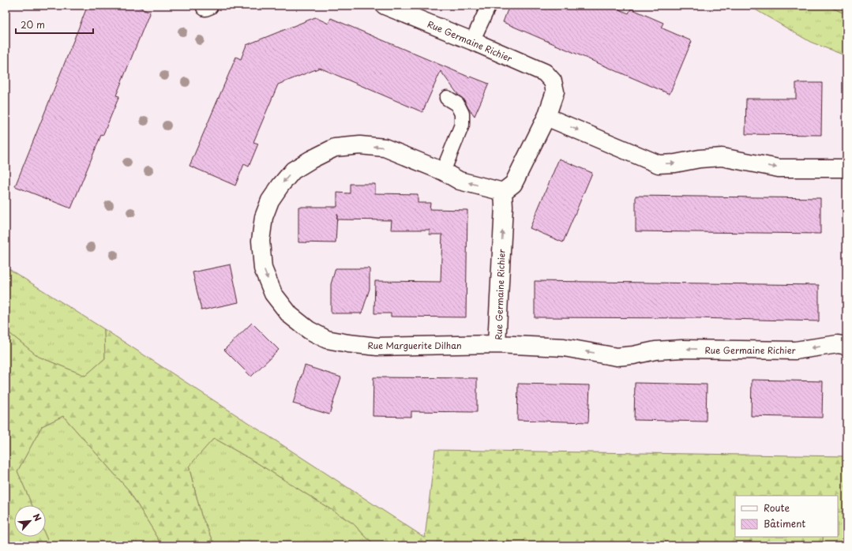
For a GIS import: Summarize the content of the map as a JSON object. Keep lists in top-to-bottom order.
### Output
{
  "streets": {
    "street": ["Rue Germaine Richier", "Rue Marguerite Dilhan"]
  },
  "crossings": [
    ["Rue Germaine Richier", "Rue Marguerite Dilhan"]
  ],
  "legend": ["Route", "Bâtiment"],
  "scale_bar": "20 m",
  "north": "top right"
}
